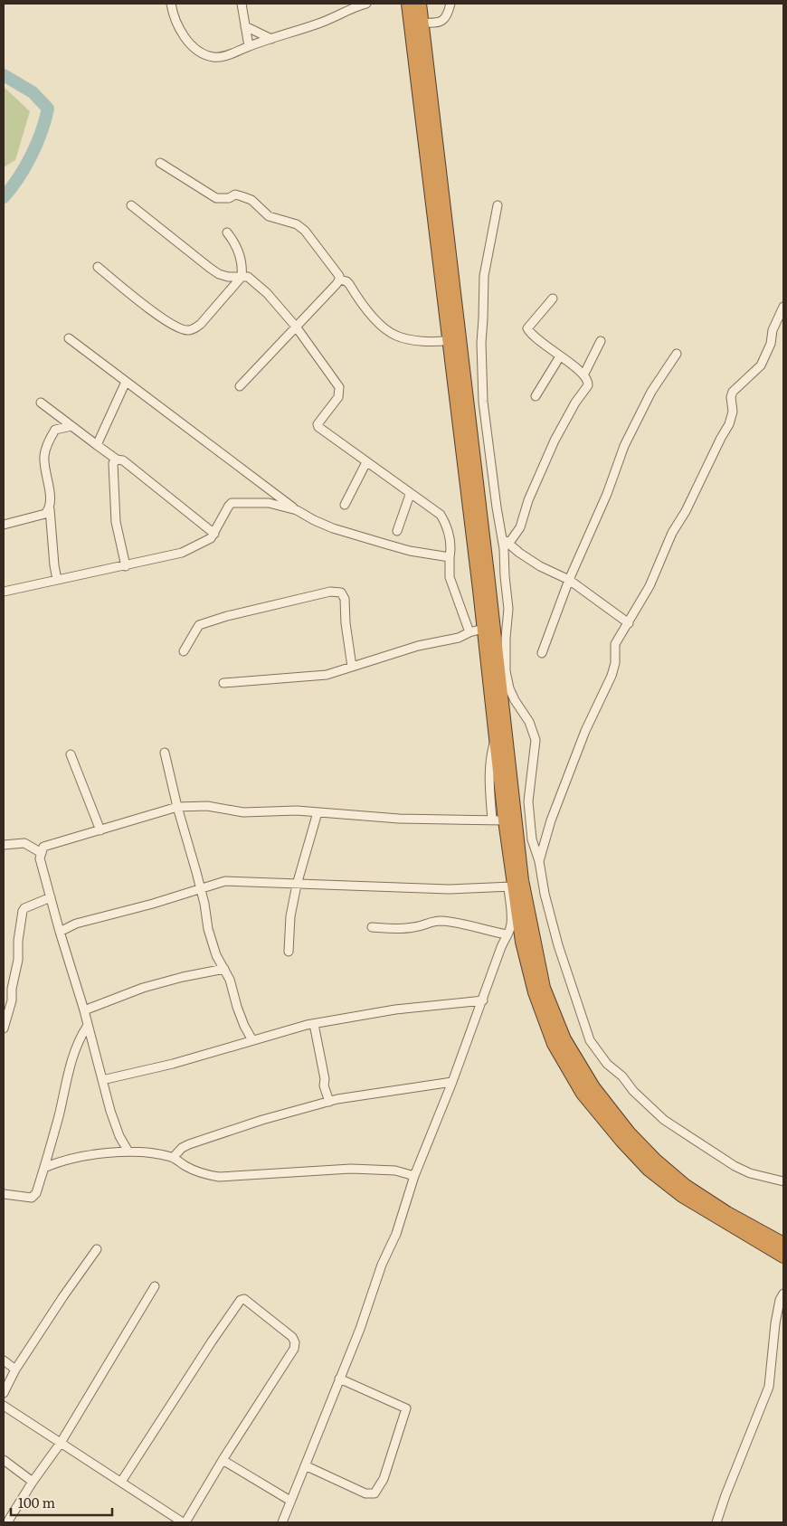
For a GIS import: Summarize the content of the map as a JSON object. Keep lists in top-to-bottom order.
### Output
{
  "scale_bar": "100 m"
}
